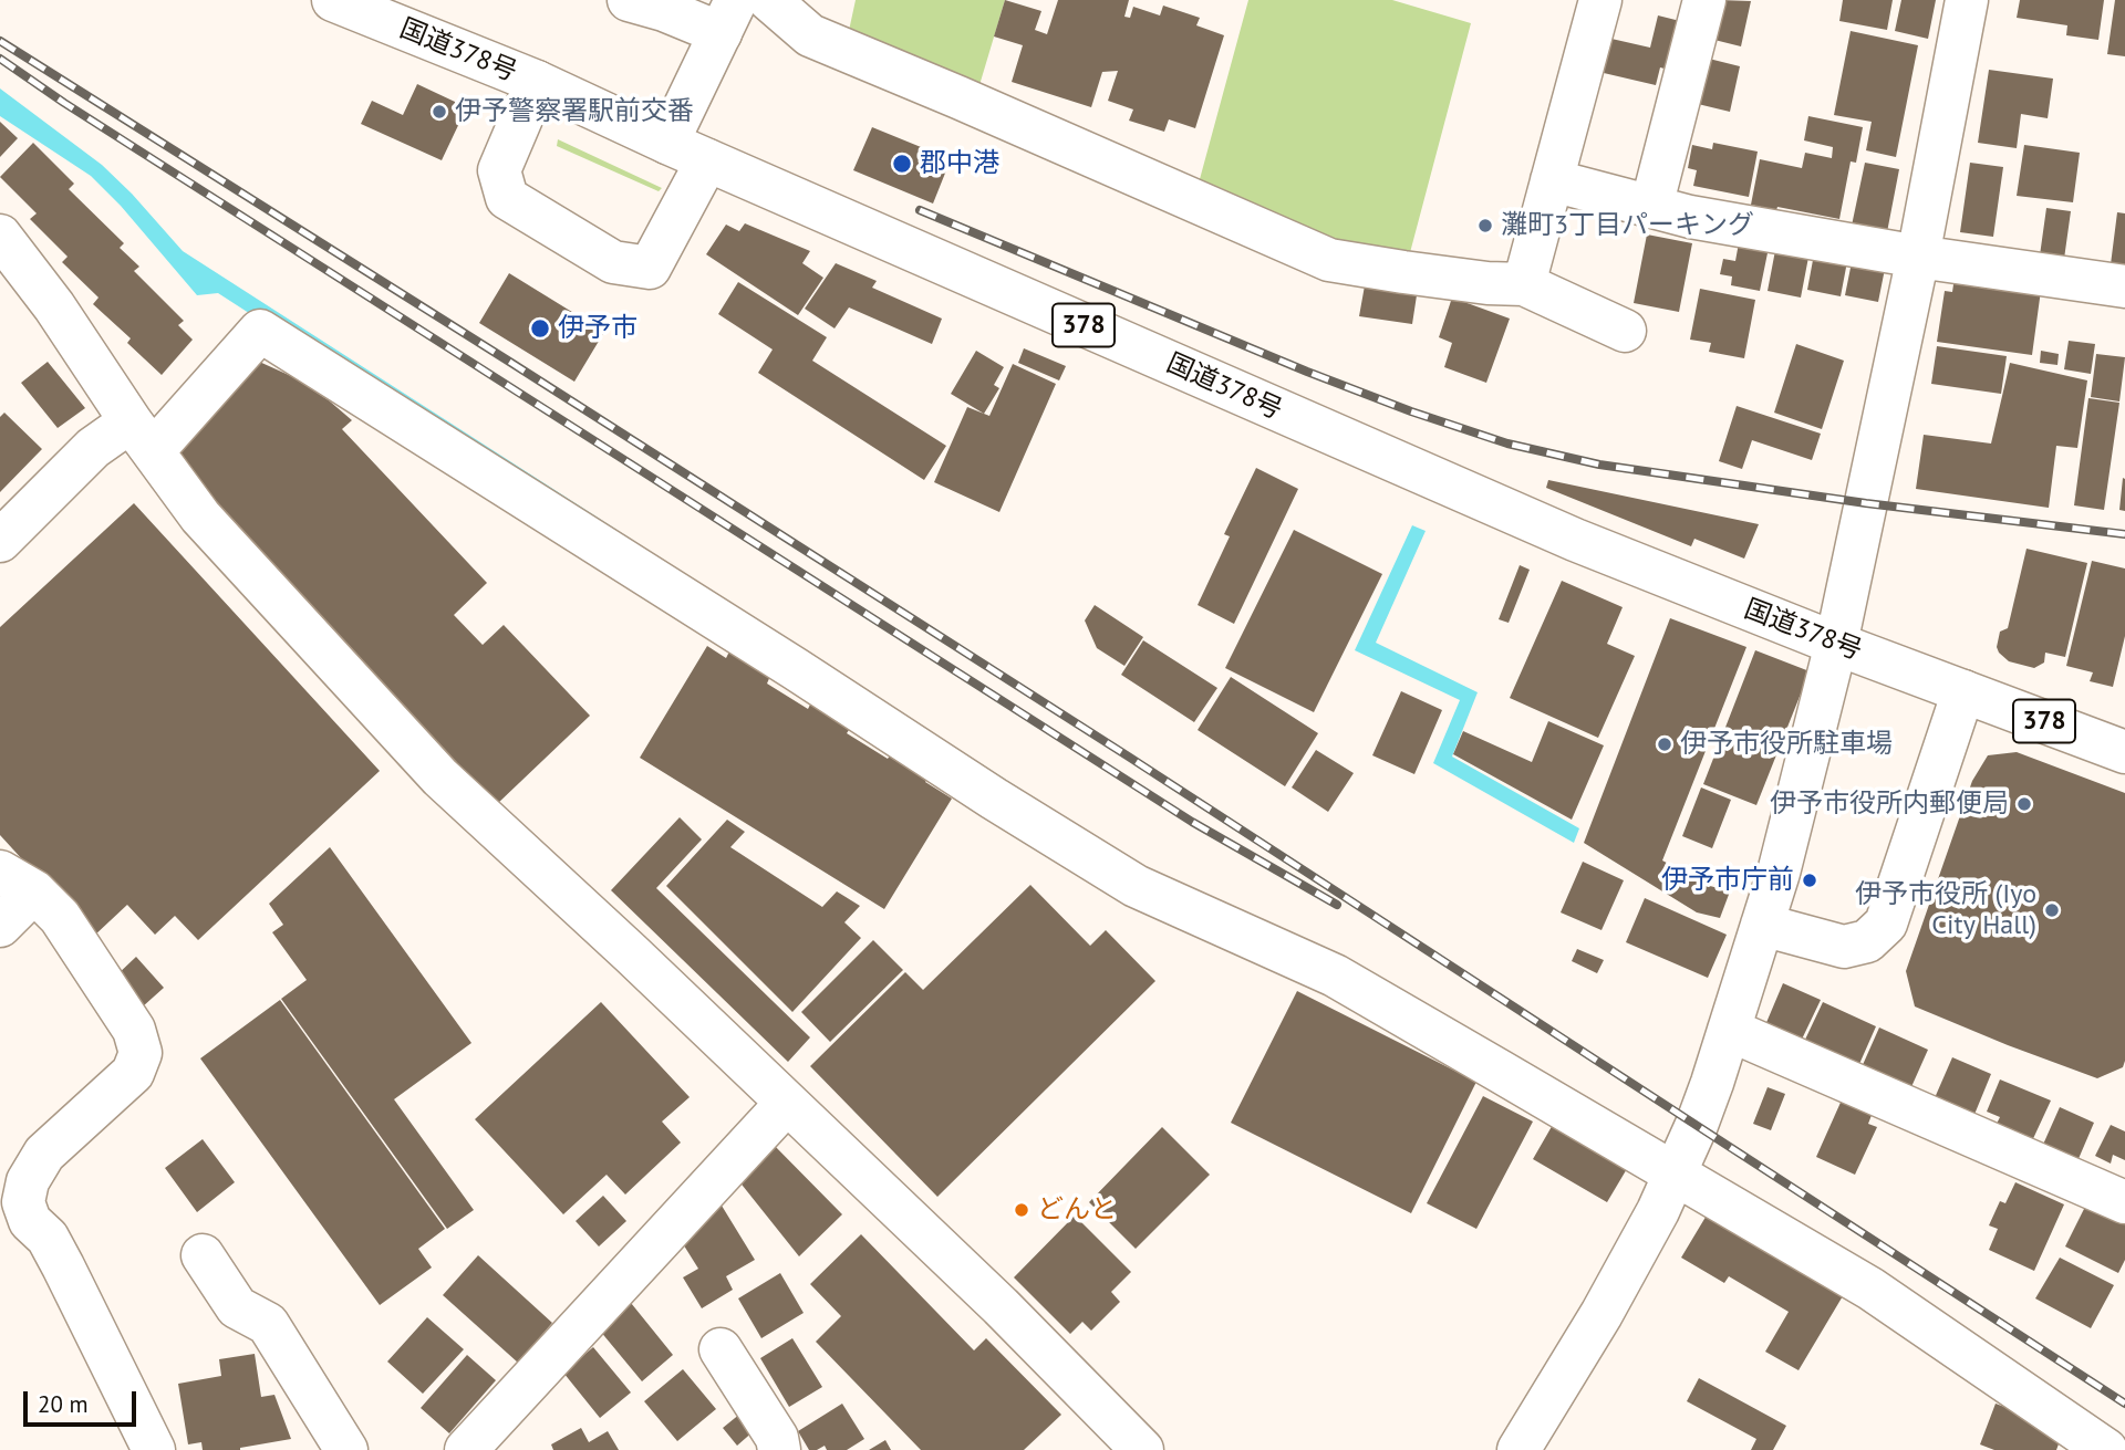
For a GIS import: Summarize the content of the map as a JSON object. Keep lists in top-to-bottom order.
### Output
{
  "streets": {
    "main road": ["国道378号", "378"]
  },
  "places": [
    "伊予警察署駅前交番",
    "郡中港",
    "灘町3丁目パーキング",
    "伊予市",
    "伊予市役所駐車場",
    "伊予市役所内郵便局",
    "伊予市庁前",
    "伊予市役所 (Iyo City Hall)",
    "どんと"
  ],
  "scale_bar": "20 m"
}
